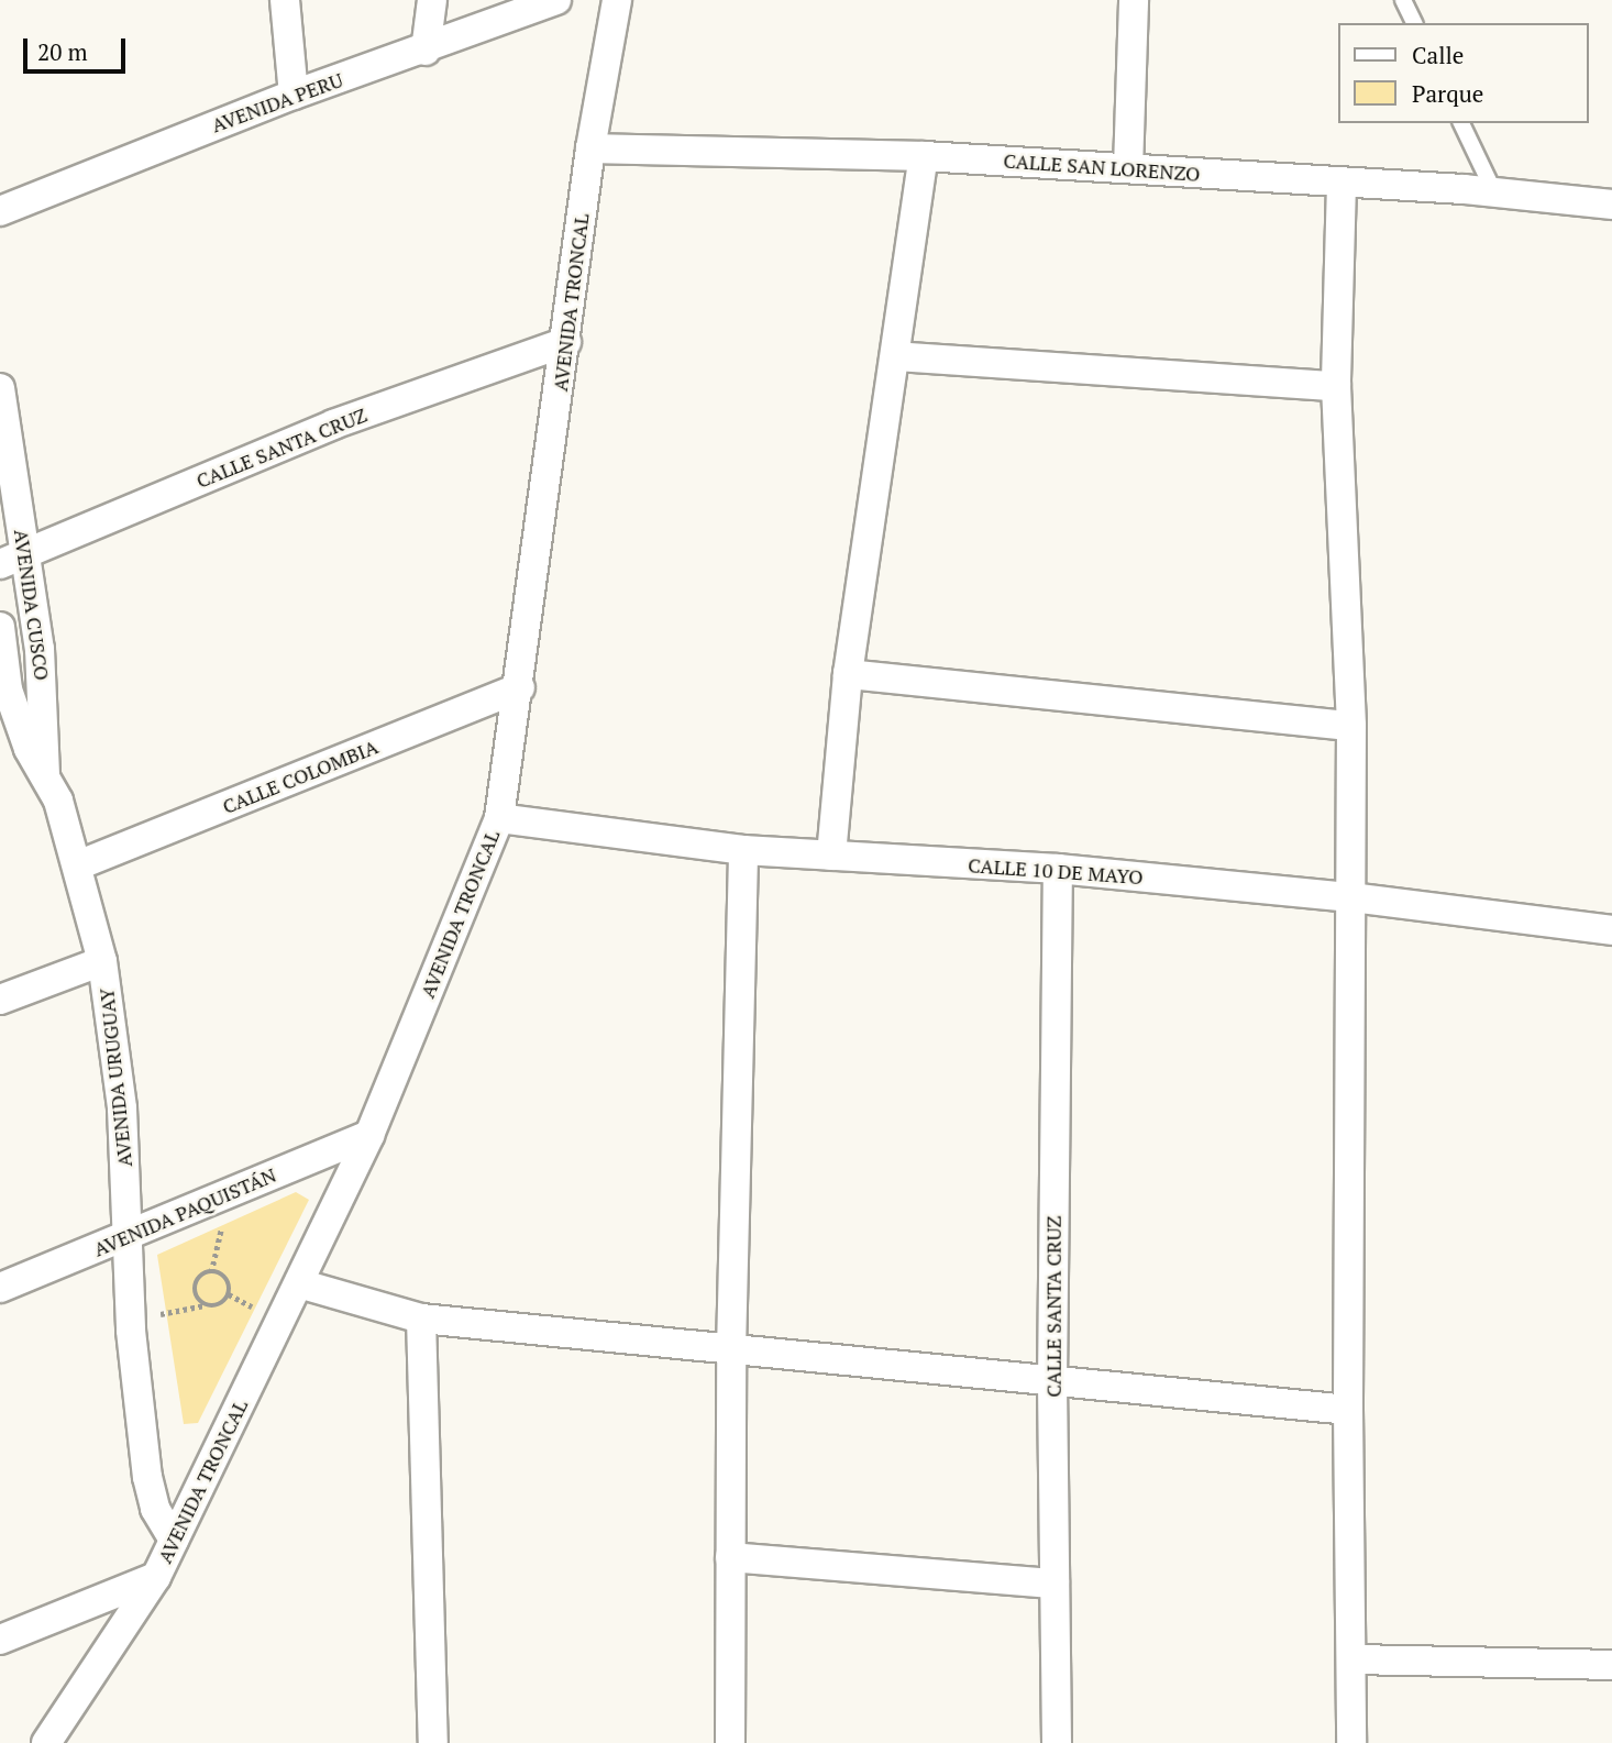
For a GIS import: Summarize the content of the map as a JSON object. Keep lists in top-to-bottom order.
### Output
{
  "streets": {
    "street": [
      "AVENIDA PERU",
      "CALLE SAN LORENZO",
      "AVENIDA TRONCAL",
      "CALLE SANTA CRUZ",
      "AVENIDA CUSCO",
      "CALLE COLOMBIA",
      "CALLE 10 DE MAYO",
      "AVENIDA URUGUAY",
      "AVENIDA PAQUISTÁN"
    ]
  },
  "crossings": [
    ["CALLE SAN LORENZO", "AVENIDA TRONCAL"],
    ["AVENIDA TRONCAL", "CALLE SANTA CRUZ"],
    ["AVENIDA TRONCAL", "CALLE COLOMBIA"],
    ["AVENIDA TRONCAL", "CALLE 10 DE MAYO"],
    ["AVENIDA TRONCAL", "AVENIDA URUGUAY"],
    ["AVENIDA TRONCAL", "AVENIDA PAQUISTÁN"],
    ["CALLE SANTA CRUZ", "AVENIDA CUSCO"],
    ["CALLE SANTA CRUZ", "CALLE 10 DE MAYO"],
    ["AVENIDA CUSCO", "AVENIDA URUGUAY"],
    ["CALLE COLOMBIA", "AVENIDA URUGUAY"],
    ["AVENIDA URUGUAY", "AVENIDA PAQUISTÁN"]
  ],
  "legend": ["Calle", "Parque"],
  "scale_bar": "20 m"
}
